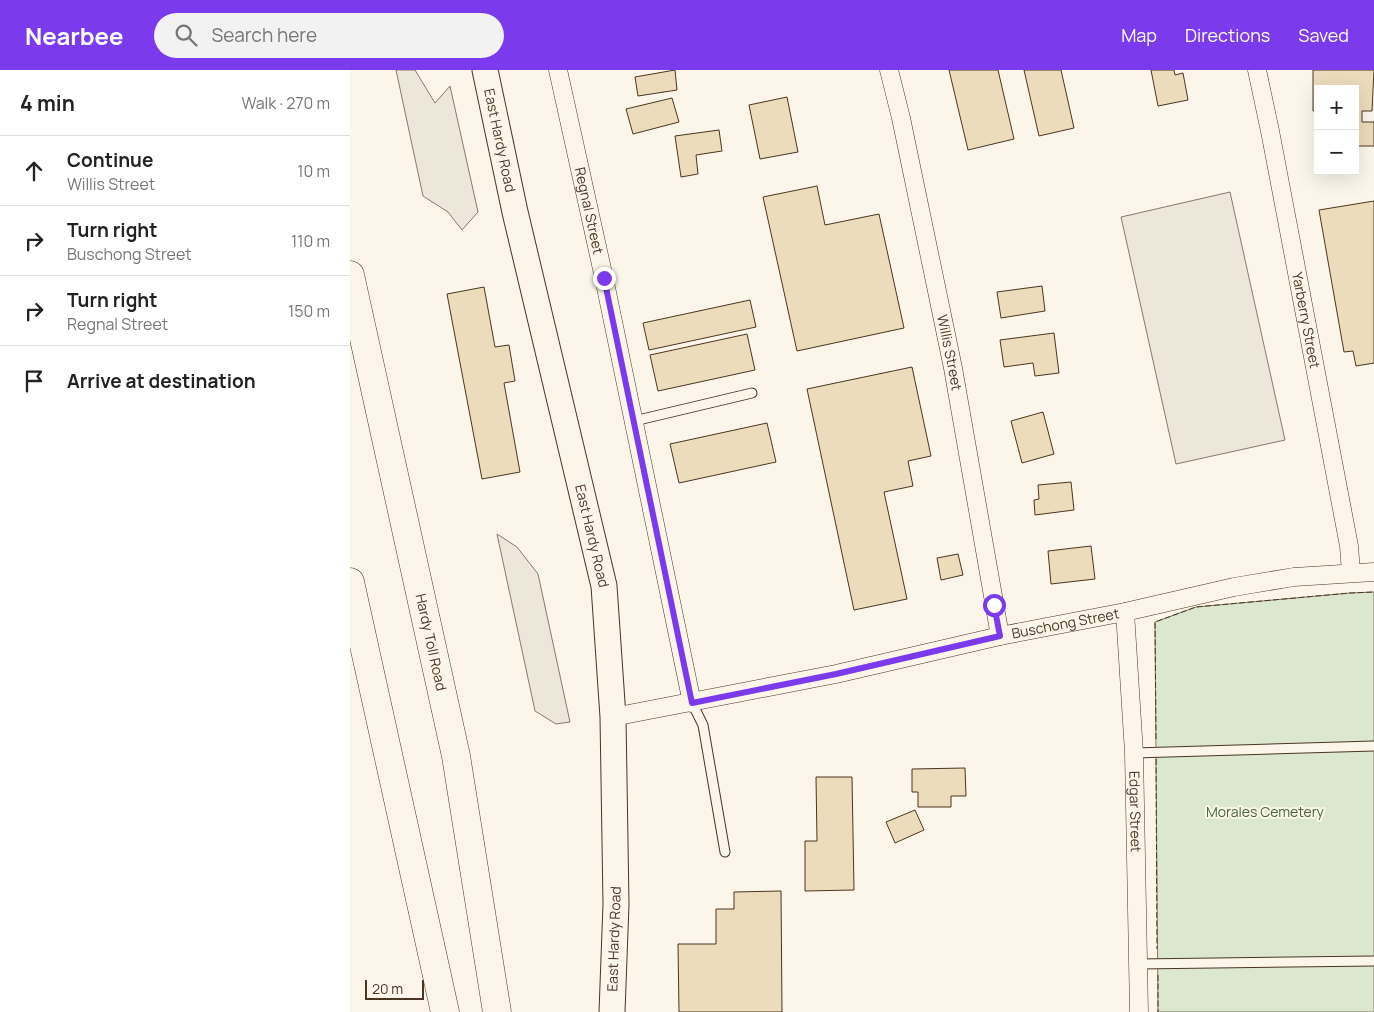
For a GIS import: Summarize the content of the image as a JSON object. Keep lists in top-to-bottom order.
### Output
{
  "streets": {
    "highway": ["Hardy Toll Road"],
    "main road": ["East Hardy Road"],
    "street": [
      "Regnal Street",
      "Yarberry Street",
      "Willis Street",
      "Buschong Street",
      "Edgar Street"
    ]
  },
  "crossings": [
    ["East Hardy Road", "Buschong Street"],
    ["Regnal Street", "Buschong Street"],
    ["Yarberry Street", "Buschong Street"],
    ["Willis Street", "Buschong Street"],
    ["Buschong Street", "Edgar Street"]
  ],
  "parks": ["Morales Cemetery"],
  "scale_bar": "20 m",
  "page": {
    "header": "Nearbee",
    "search": "Search here",
    "nav": ["Map", "Directions", "Saved"],
    "heading": ["4 min", "Walk · 270 m"],
    "map_buttons": ["+", "−"],
    "list": [
      ["Continue", "Willis Street", "10 m"],
      ["Turn right", "Buschong Street", "110 m"],
      ["Turn right", "Regnal Street", "150 m"],
      "Arrive at destination"
    ],
    "scale": "20 m"
  }
}
